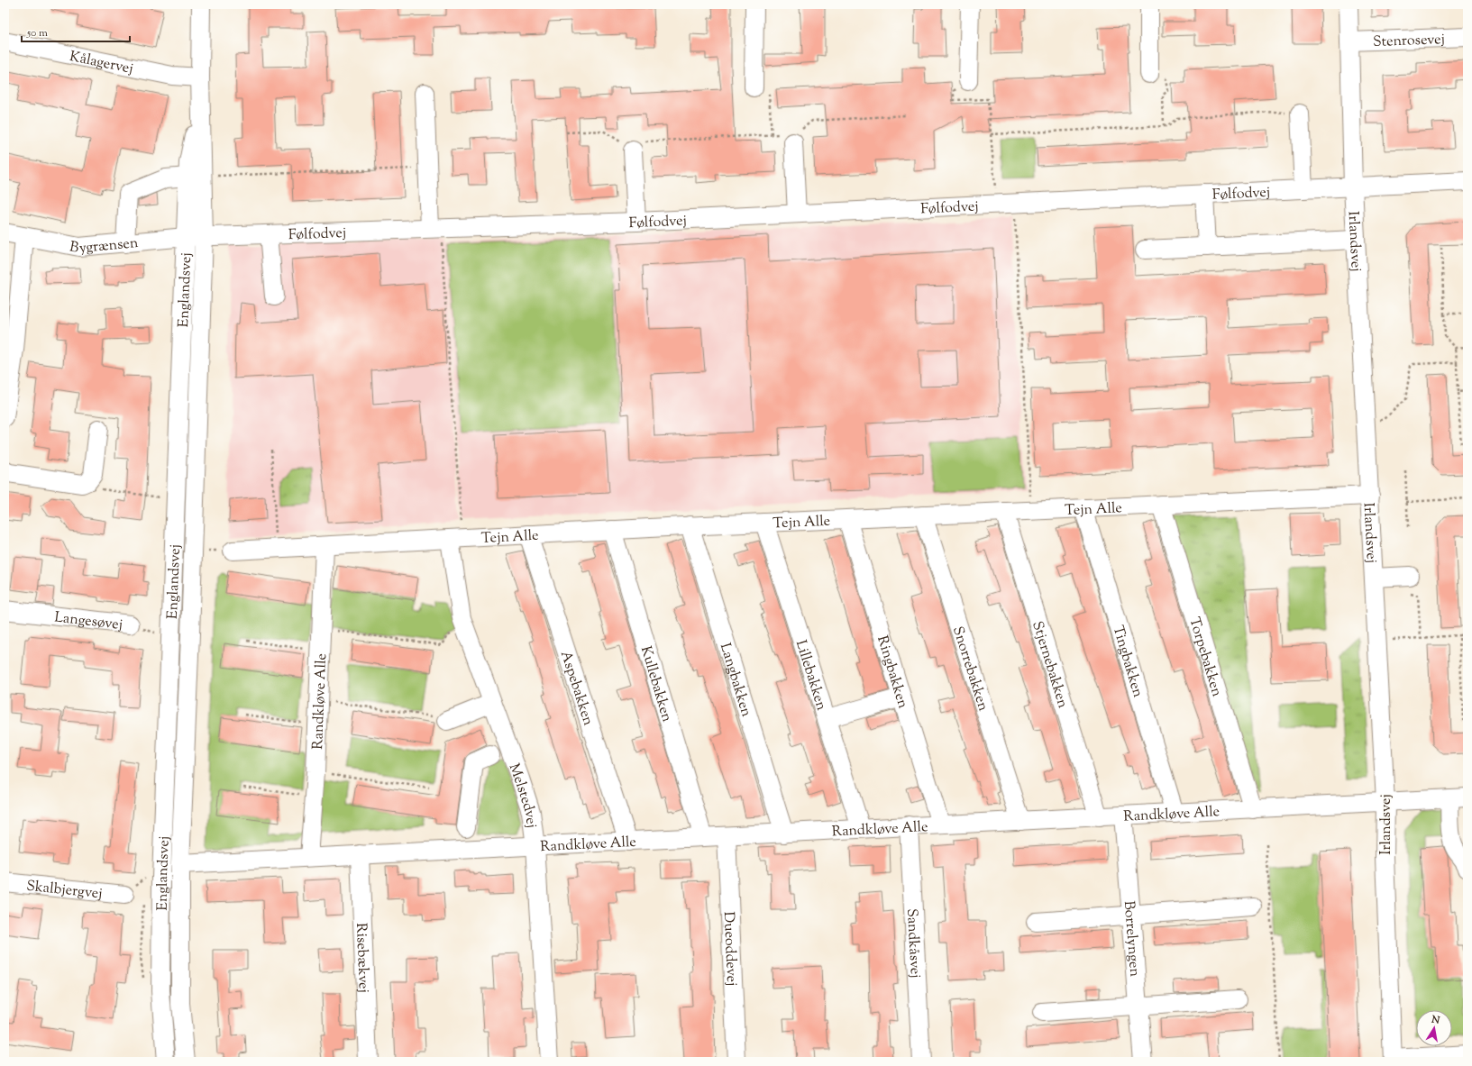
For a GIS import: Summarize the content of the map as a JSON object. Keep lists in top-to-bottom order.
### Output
{
  "streets": {
    "street": [
      "Stenrosevej",
      "Kålagervej",
      "Følfodvej",
      "Irlandsvej",
      "Bygrænsen",
      "Englandsvej",
      "Tejn Alle",
      "Langesøvej",
      "Torpebakken",
      "Tingbakken",
      "Stjernebakken",
      "Snorrebakken",
      "Ringbakken",
      "Lillebakken",
      "Langbakken",
      "Kullebakken",
      "Aspebakken",
      "Randkløve Alle",
      "Melstedvej",
      "Skalbjergvej",
      "Borrelyngen",
      "Sandkåsvej",
      "Dueoddevej",
      "Risebækvej"
    ]
  },
  "crossings": [
    ["Stenrosevej", "Irlandsvej"],
    ["Kålagervej", "Englandsvej"],
    ["Følfodvej", "Irlandsvej"],
    ["Følfodvej", "Bygrænsen"],
    ["Følfodvej", "Englandsvej"],
    ["Irlandsvej", "Tejn Alle"],
    ["Irlandsvej", "Randkløve Alle"],
    ["Bygrænsen", "Englandsvej"],
    ["Englandsvej", "Langesøvej"],
    ["Englandsvej", "Randkløve Alle"],
    ["Tejn Alle", "Torpebakken"],
    ["Tejn Alle", "Tingbakken"],
    ["Tejn Alle", "Stjernebakken"],
    ["Tejn Alle", "Snorrebakken"],
    ["Tejn Alle", "Ringbakken"],
    ["Tejn Alle", "Lillebakken"],
    ["Tejn Alle", "Langbakken"],
    ["Tejn Alle", "Kullebakken"],
    ["Tejn Alle", "Aspebakken"],
    ["Tejn Alle", "Randkløve Alle"],
    ["Tejn Alle", "Melstedvej"],
    ["Torpebakken", "Randkløve Alle"],
    ["Tingbakken", "Randkløve Alle"],
    ["Stjernebakken", "Randkløve Alle"],
    ["Snorrebakken", "Randkløve Alle"],
    ["Ringbakken", "Randkløve Alle"],
    ["Lillebakken", "Randkløve Alle"],
    ["Langbakken", "Randkløve Alle"],
    ["Kullebakken", "Randkløve Alle"],
    ["Aspebakken", "Randkløve Alle"],
    ["Randkløve Alle", "Melstedvej"],
    ["Randkløve Alle", "Borrelyngen"],
    ["Randkløve Alle", "Sandkåsvej"],
    ["Randkløve Alle", "Dueoddevej"],
    ["Randkløve Alle", "Risebækvej"]
  ],
  "scale_bar": "50 m",
  "north": "top"
}
